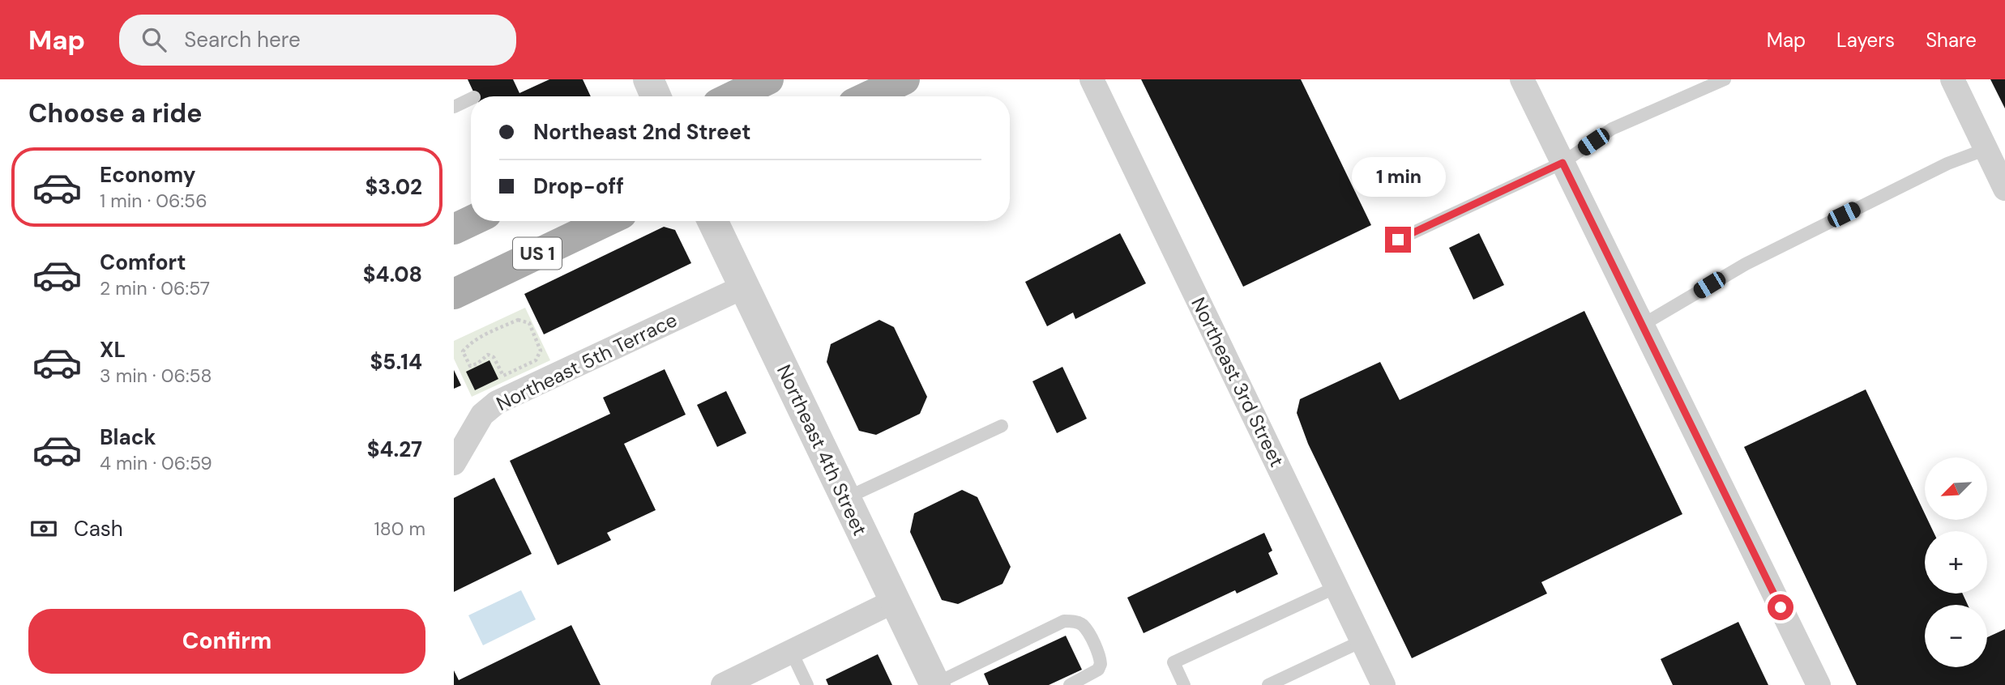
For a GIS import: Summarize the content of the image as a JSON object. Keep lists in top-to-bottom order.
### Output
{
  "streets": {
    "main road": ["US 1"],
    "street": ["Northeast 5th Terrace", "Northeast 3rd Street", "Northeast 4th Street"]
  },
  "crossings": [
    ["Northeast 5th Terrace", "Northeast 4th Street"]
  ],
  "north": "bottom left",
  "page": {
    "header": "Map",
    "search": "Search here",
    "nav": ["Map", "Layers", "Share"],
    "heading": "Choose a ride",
    "banner": ["Northeast 2nd Street", "Drop-off"],
    "list": [
      {
        "name": "Economy",
        "note": "1 min · 06:56",
        "value": "$3.02"
      },
      {
        "name": "Comfort",
        "note": "2 min · 06:57",
        "value": "$4.08"
      },
      {
        "name": "XL",
        "note": "3 min · 06:58",
        "value": "$5.14"
      },
      {
        "name": "Black",
        "note": "4 min · 06:59",
        "value": "$4.27"
      }
    ],
    "bubble": "1 min",
    "map_buttons": ["+", "−"],
    "pay": ["Cash", "180 m"],
    "buttons": "Confirm"
  }
}
